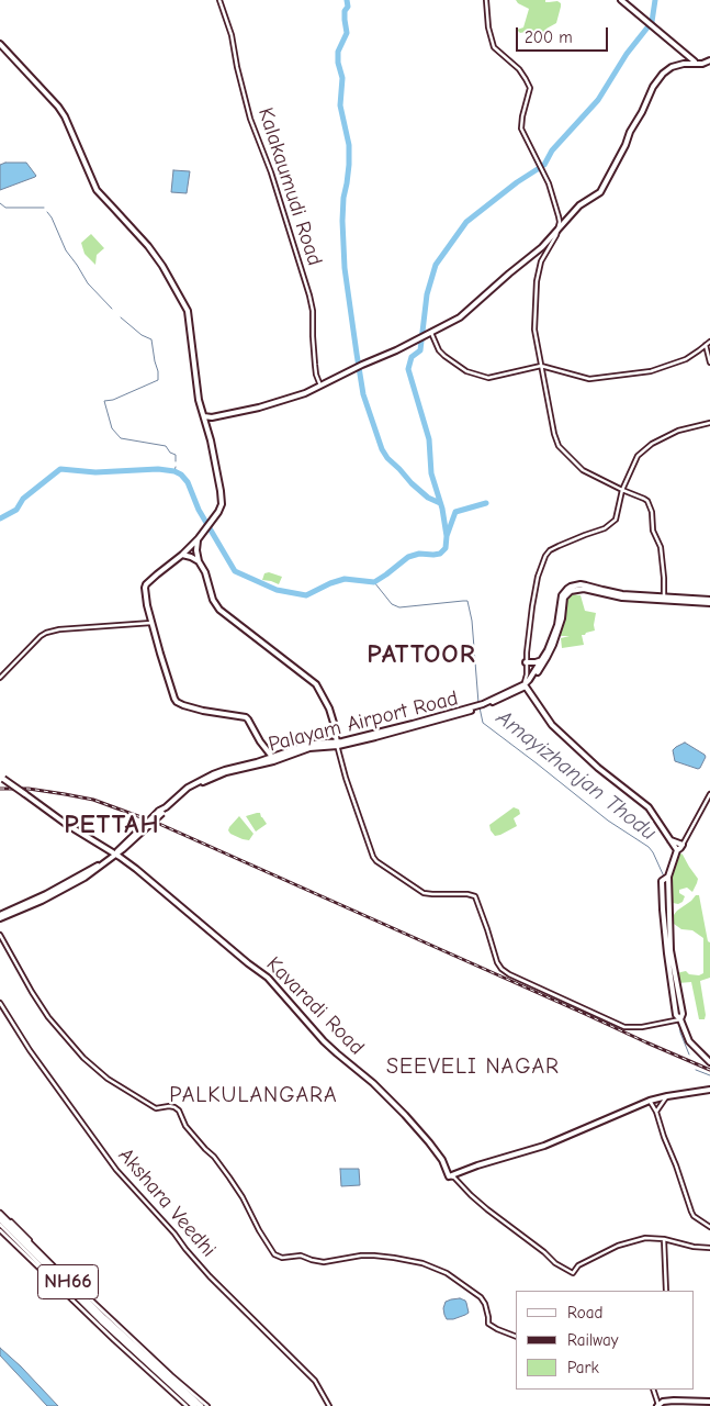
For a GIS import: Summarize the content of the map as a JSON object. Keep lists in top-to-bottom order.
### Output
{
  "streets": {
    "highway": ["NH66"],
    "main road": ["Palayam Airport Road", "Kavaradi Road"],
    "street": ["Kalakaumudi Road", "Akshara Veedhi"]
  },
  "districts": [
    "PATTOOR",
    "PETTAH",
    "SEEVELI NAGAR",
    "PALKULANGARA"
  ],
  "water": ["Amayizhanjan Thodu"],
  "legend": ["Road", "Railway", "Park"],
  "scale_bar": "200 m"
}
